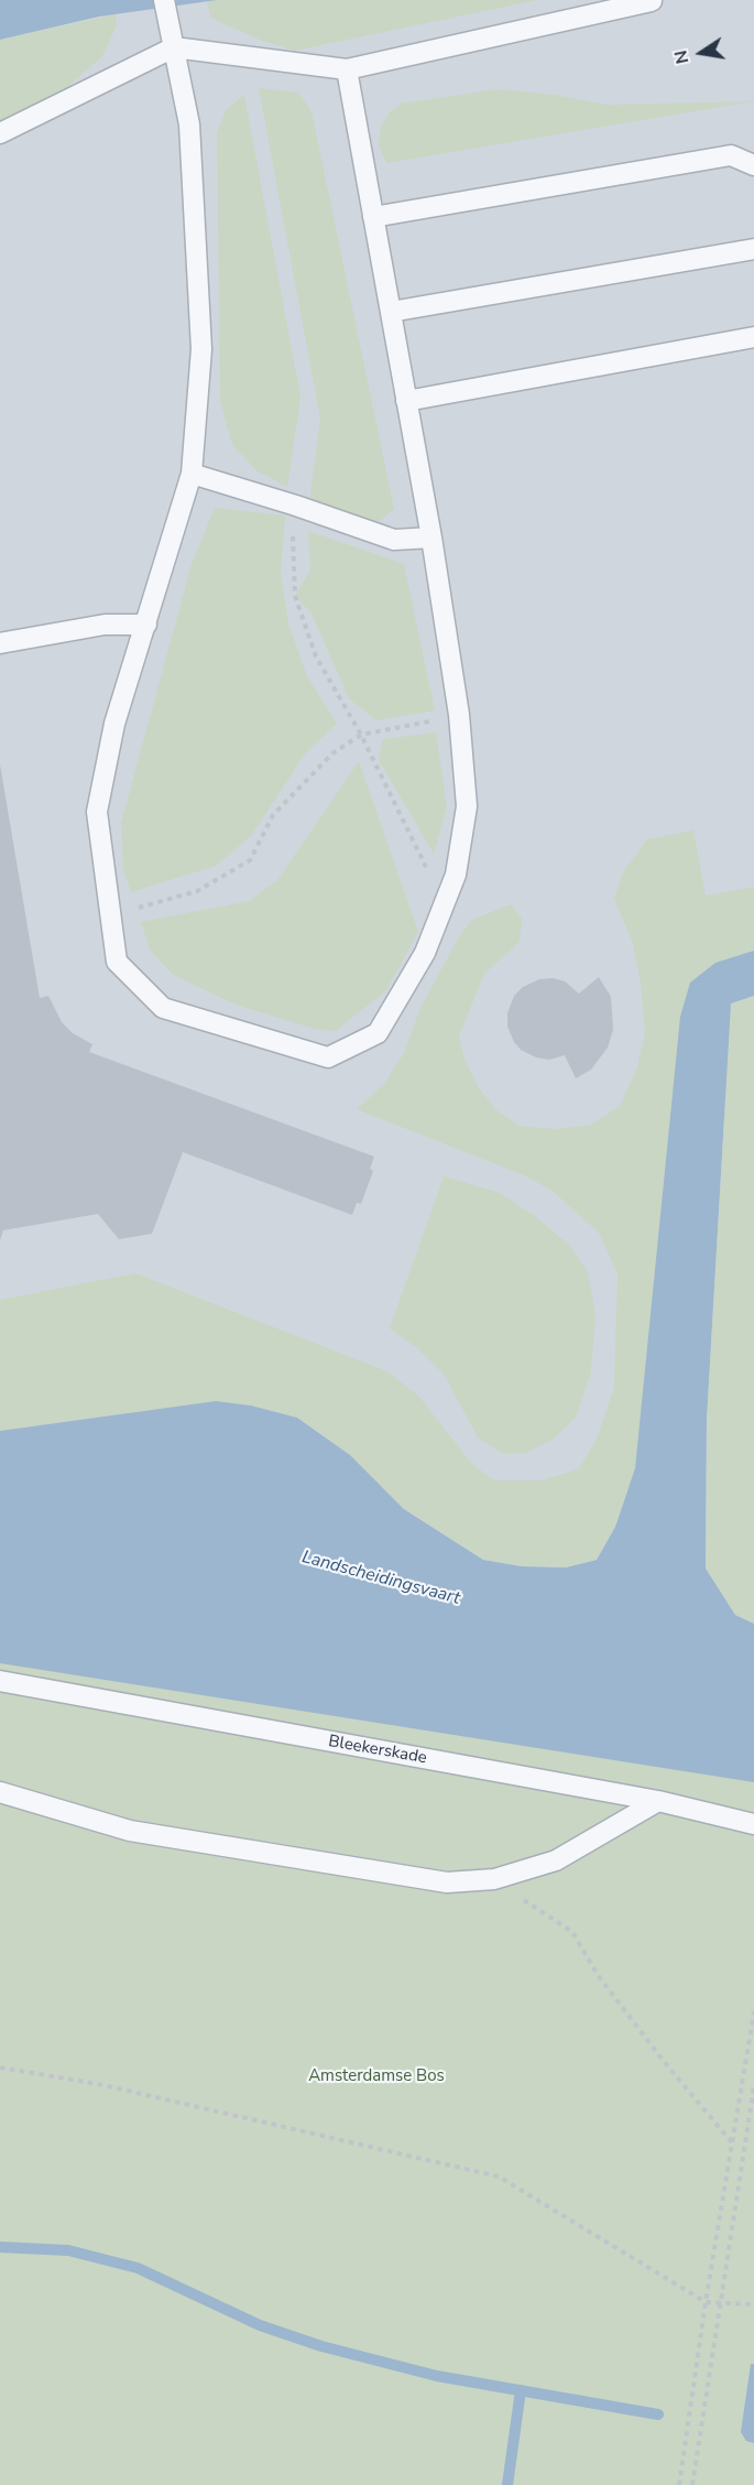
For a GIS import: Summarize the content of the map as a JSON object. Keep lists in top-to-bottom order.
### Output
{
  "streets": {
    "lane": ["Bleekerskade"]
  },
  "water": ["Landscheidingsvaart"],
  "parks": ["Amsterdamse Bos"],
  "north": "left"
}
